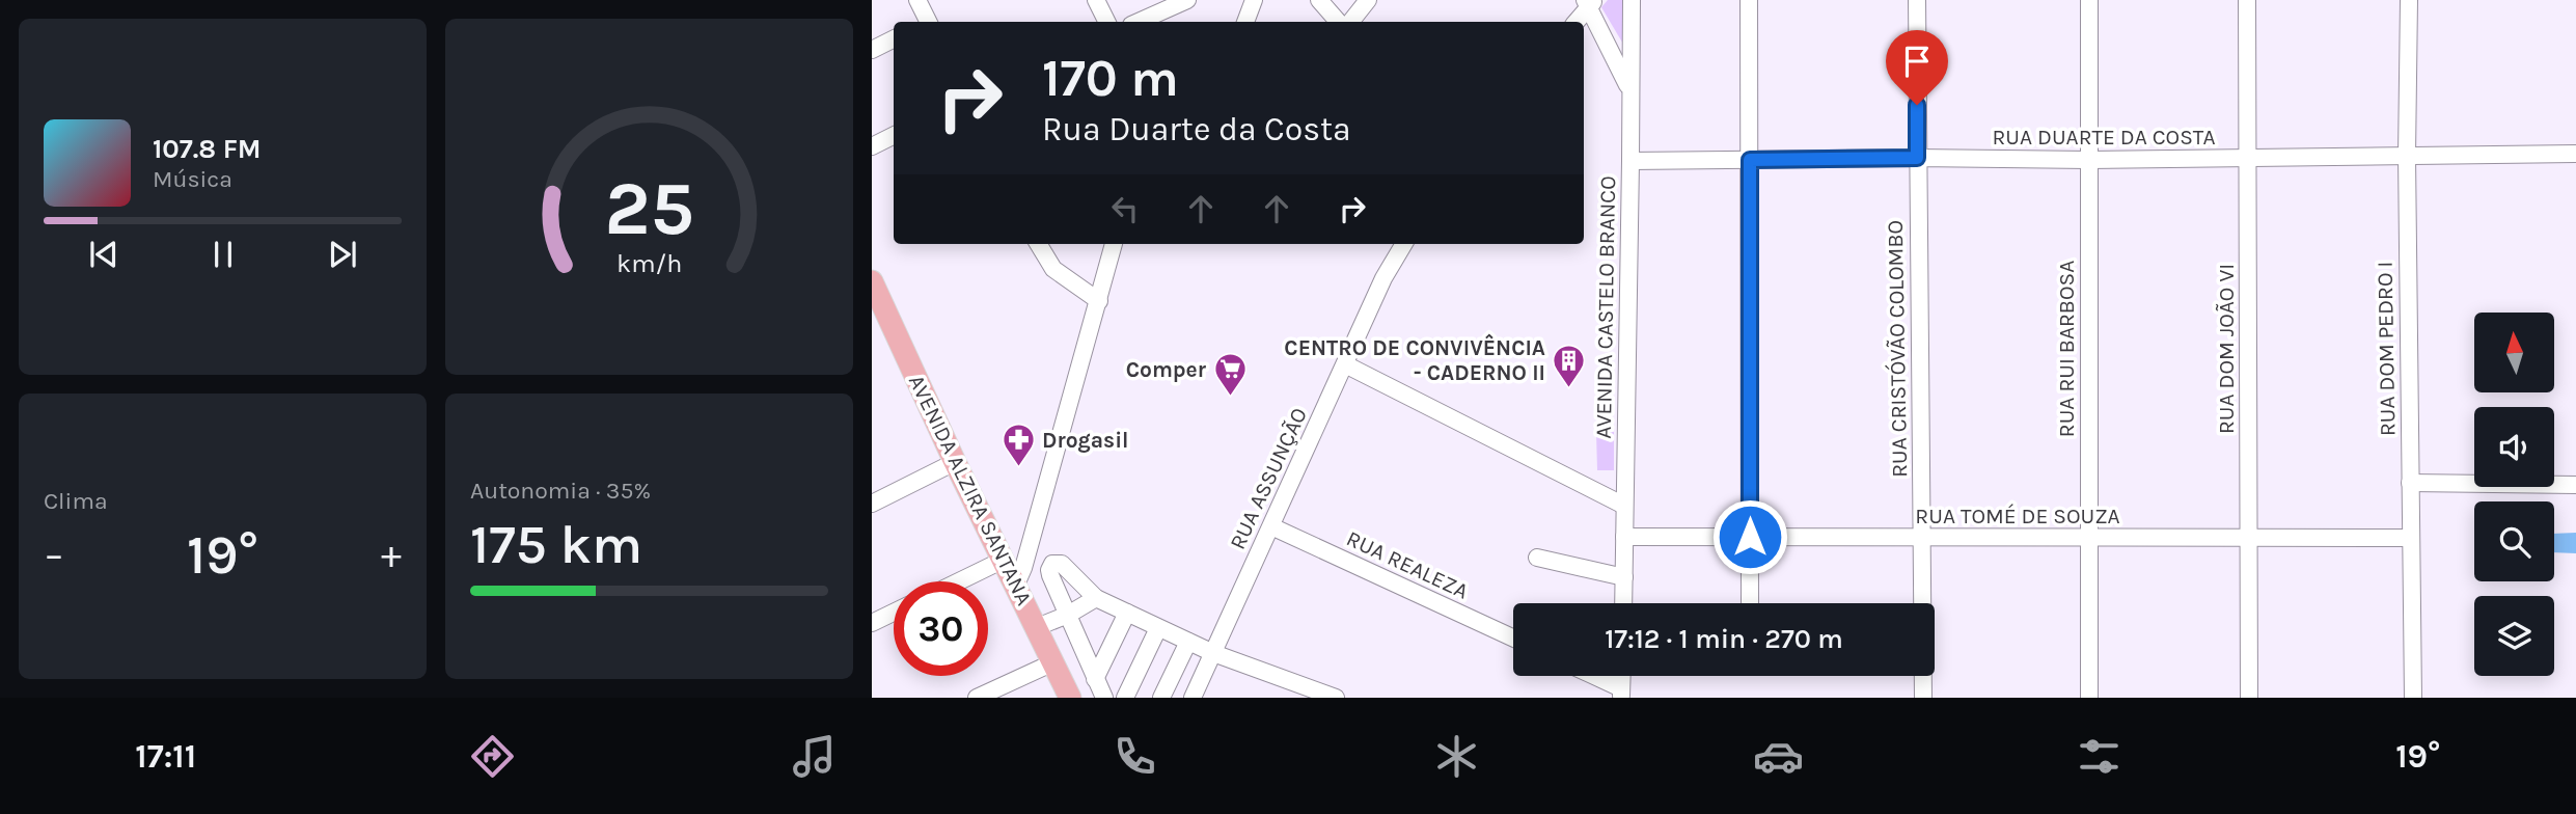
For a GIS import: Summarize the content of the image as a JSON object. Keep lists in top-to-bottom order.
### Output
{
  "streets": {
    "main road": ["AVENIDA ALZIRA SANTANA"],
    "street": [
      "RUA DUARTE DA COSTA",
      "AVENIDA CASTELO BRANCO",
      "RUA CRISTÓVÃO COLOMBO",
      "RUA RUI BARBOSA",
      "RUA DOM JOÃO VI",
      "RUA DOM PEDRO I",
      "RUA ASSUNÇÃO",
      "RUA TOMÉ DE SOUZA",
      "RUA REALEZA"
    ]
  },
  "crossings": [
    ["RUA DUARTE DA COSTA", "AVENIDA CASTELO BRANCO"],
    ["RUA DUARTE DA COSTA", "RUA CRISTÓVÃO COLOMBO"],
    ["RUA DUARTE DA COSTA", "RUA RUI BARBOSA"],
    ["RUA DUARTE DA COSTA", "RUA DOM JOÃO VI"],
    ["RUA DUARTE DA COSTA", "RUA DOM PEDRO I"],
    ["AVENIDA CASTELO BRANCO", "RUA TOMÉ DE SOUZA"],
    ["RUA CRISTÓVÃO COLOMBO", "RUA TOMÉ DE SOUZA"],
    ["RUA RUI BARBOSA", "RUA TOMÉ DE SOUZA"],
    ["RUA DOM JOÃO VI", "RUA TOMÉ DE SOUZA"],
    ["RUA DOM PEDRO I", "RUA TOMÉ DE SOUZA"],
    ["RUA ASSUNÇÃO", "RUA REALEZA"]
  ],
  "places": {
    "building": ["CENTRO DE CONVIVÊNCIA - CADERNO II"],
    "supermarket": ["Comper"],
    "pharmacy": ["Drogasil"]
  },
  "north": "top",
  "page": {
    "turn": ["170 m", "Rua Duarte da Costa"],
    "song": ["107.8 FM", "Música"],
    "tile": [
      "Clima",
      ["Autonomia · 35%", "175 km"]
    ],
    "heat": ["−", "19°", "+"],
    "limit": "30",
    "trip": "17:12 · 1 min · 270 m",
    "tabs": ["17:11", "19°"],
    "gauge": ["25", "km/h"]
  }
}
